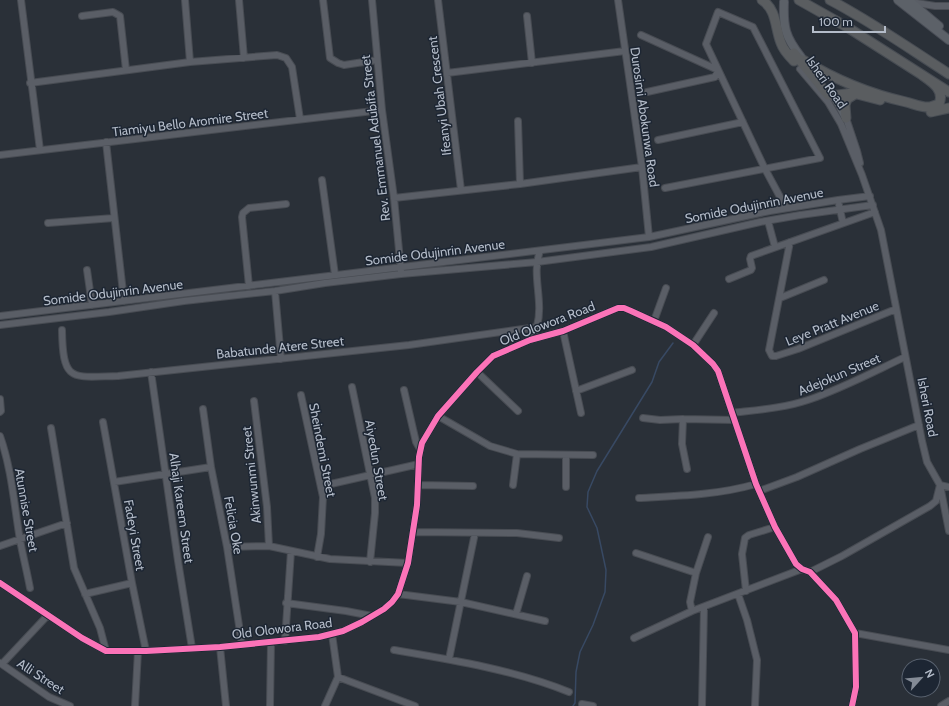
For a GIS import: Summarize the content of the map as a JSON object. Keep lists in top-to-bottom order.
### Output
{
  "streets": {
    "main road": ["Isheri Road"],
    "street": [
      "Ifeanyi Ubah Crescent",
      "Durosimi Abokunwa Road",
      "Tiamiyu Bello Aromire Street",
      "Rev. Emmanuel Adubifa Street",
      "Somide Odujinrin Avenue",
      "Old Olowora Road",
      "Leye Pratt Avenue",
      "Babatunde Atere Street",
      "Adejokun Street",
      "Sheindemi Street",
      "Aiyedun Street",
      "Akinwunmi Street",
      "Alhaji Kareem Street",
      "Atunnise Street",
      "Felicia Oke",
      "Fadeyi Street",
      "Alli Street"
    ]
  },
  "crossings": [
    ["Isheri Road", "Somide Odujinrin Avenue"],
    ["Isheri Road", "Leye Pratt Avenue"],
    ["Isheri Road", "Adejokun Street"],
    ["Durosimi Abokunwa Road", "Somide Odujinrin Avenue"],
    ["Tiamiyu Bello Aromire Street", "Rev. Emmanuel Adubifa Street"],
    ["Rev. Emmanuel Adubifa Street", "Somide Odujinrin Avenue"],
    ["Old Olowora Road", "Adejokun Street"],
    ["Old Olowora Road", "Alhaji Kareem Street"],
    ["Old Olowora Road", "Felicia Oke"],
    ["Old Olowora Road", "Fadeyi Street"],
    ["Babatunde Atere Street", "Alhaji Kareem Street"]
  ],
  "scale_bar": "100 m",
  "north": "top right"
}
